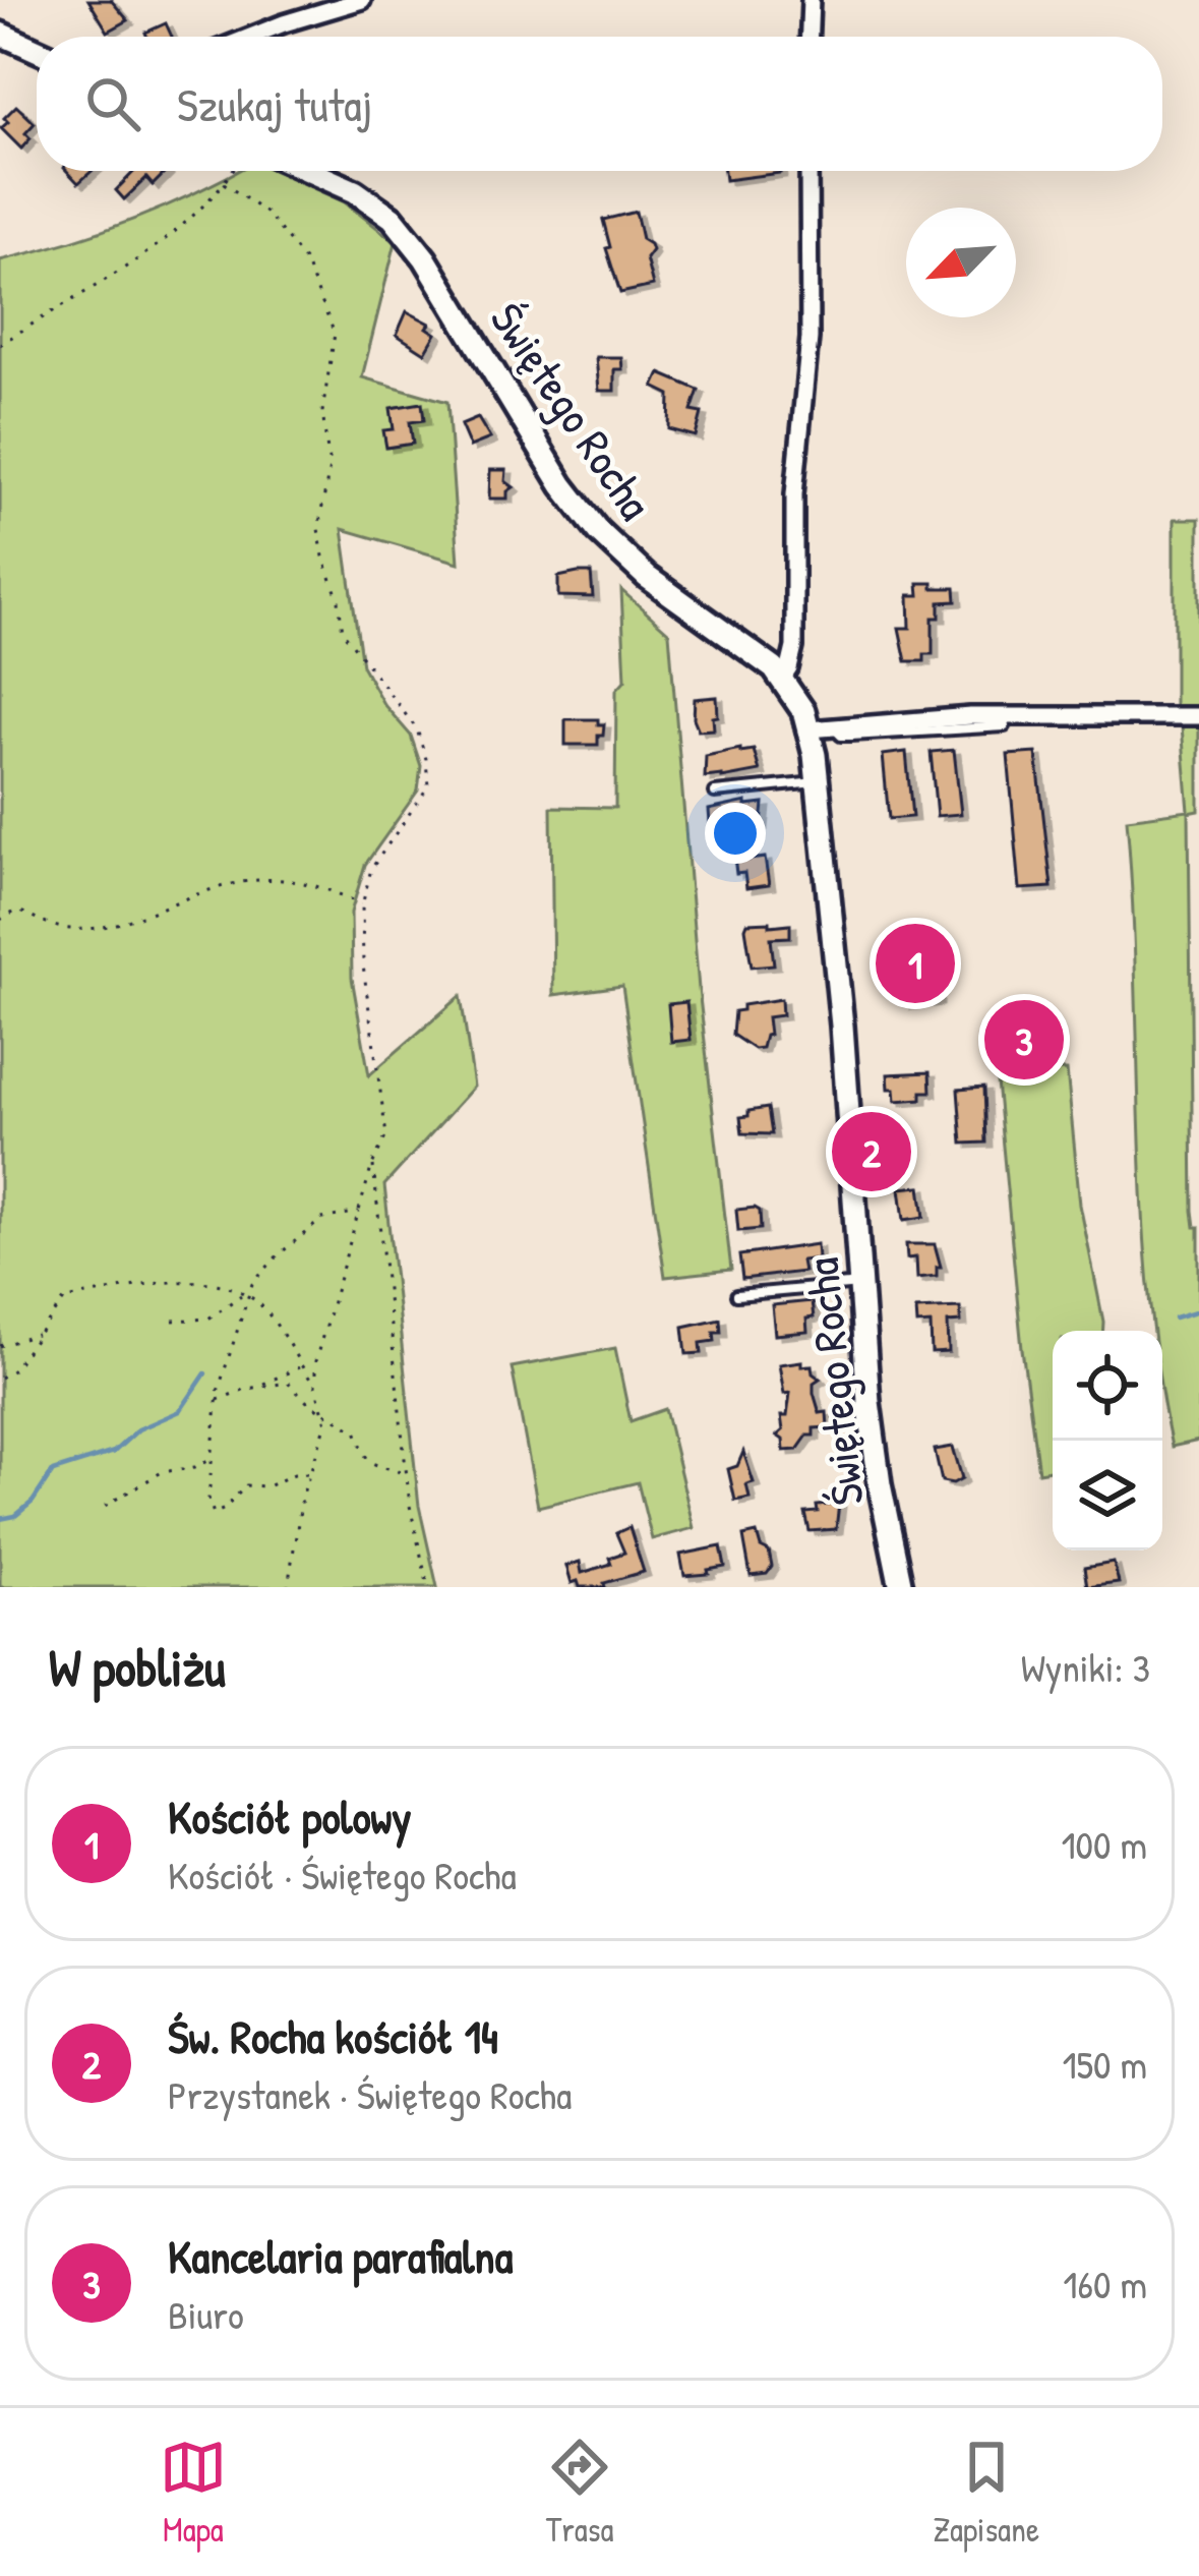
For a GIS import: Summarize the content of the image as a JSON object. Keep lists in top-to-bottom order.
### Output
{
  "streets": {
    "street": ["Świętego Rocha"]
  },
  "north": "bottom left",
  "page": {
    "search": "Szukaj tutaj",
    "pins": ["1", "3", "2"],
    "heading": ["W pobliżu", "Wyniki: 3"],
    "list": [
      {
        "mark": "1",
        "name": "Kościół polowy",
        "note": "Kościół · Świętego Rocha",
        "value": "100 m"
      },
      {
        "mark": "2",
        "name": "Św. Rocha kościół 14",
        "note": "Przystanek · Świętego Rocha",
        "value": "150 m"
      },
      {
        "mark": "3",
        "name": "Kancelaria parafialna",
        "note": "Biuro",
        "value": "160 m"
      }
    ],
    "nav": ["Mapa", "Trasa", "Zapisane"]
  }
}
